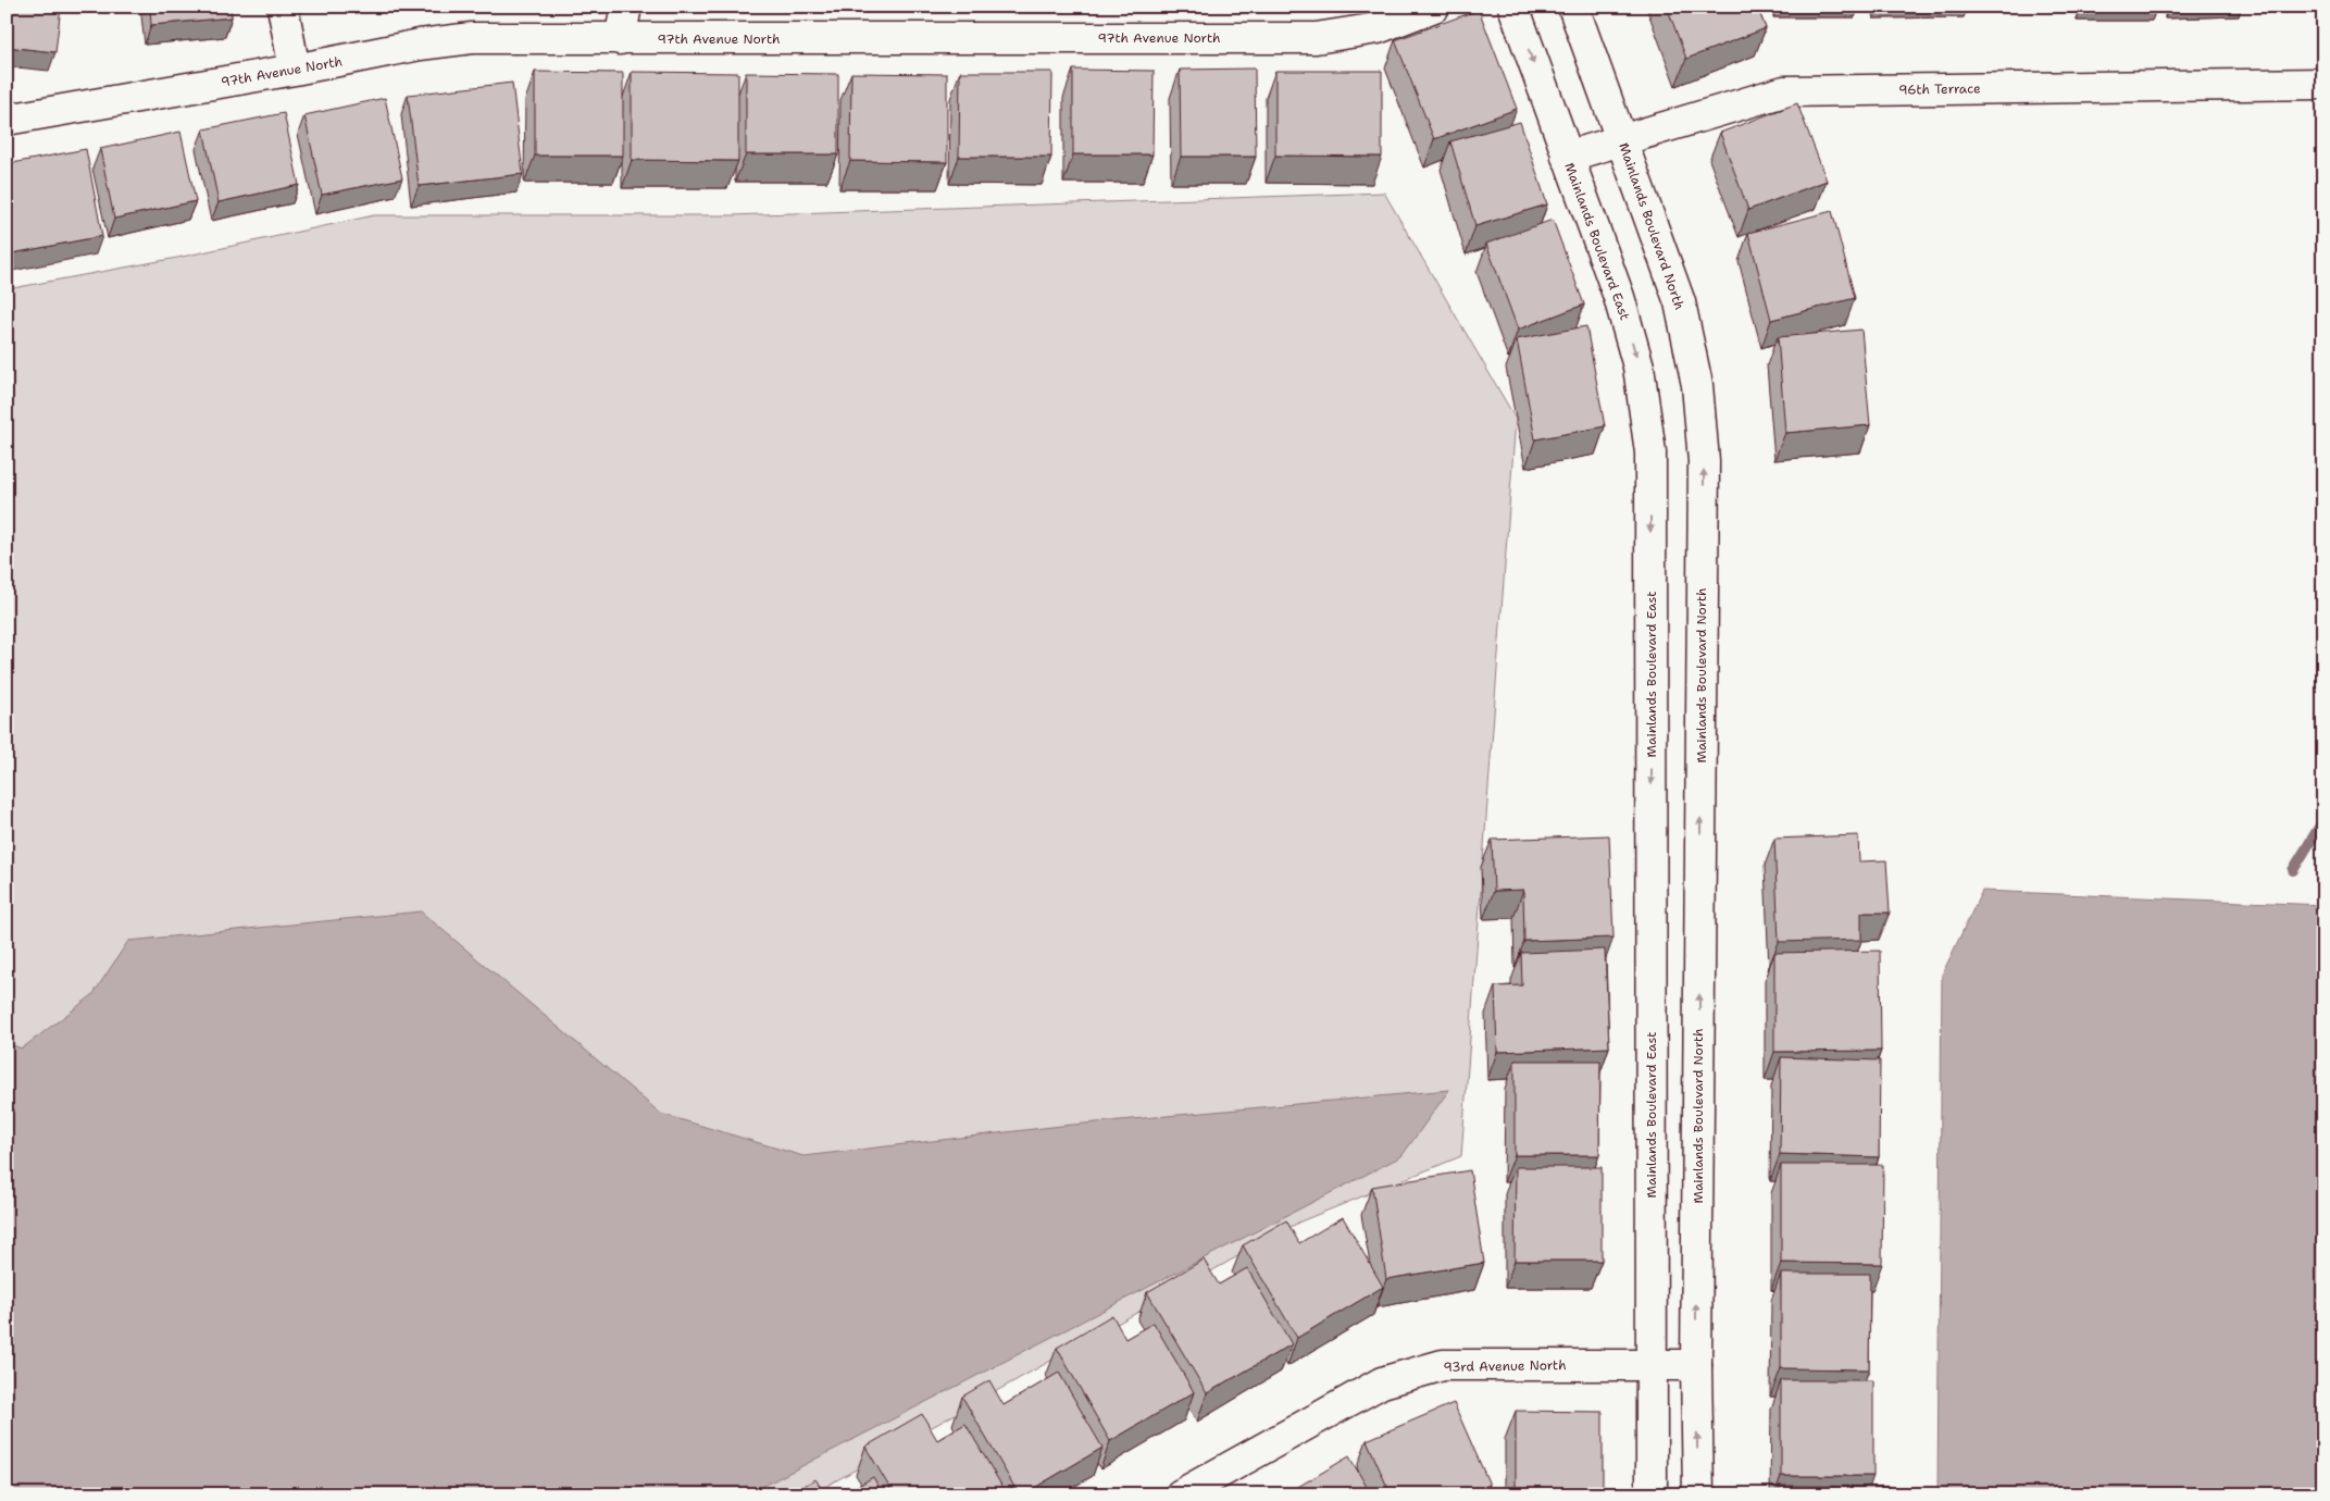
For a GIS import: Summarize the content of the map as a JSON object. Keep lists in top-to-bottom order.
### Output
{
  "streets": {
    "street": [
      "97th Avenue North",
      "96th Terrace",
      "Mainlands Boulevard North",
      "Mainlands Boulevard East",
      "93rd Avenue North"
    ]
  },
  "crossings": [
    ["96th Terrace", "Mainlands Boulevard North"],
    ["96th Terrace", "Mainlands Boulevard East"],
    ["Mainlands Boulevard North", "93rd Avenue North"],
    ["Mainlands Boulevard East", "93rd Avenue North"]
  ],
  "one_way": ["Mainlands Boulevard North", "Mainlands Boulevard East"]
}
